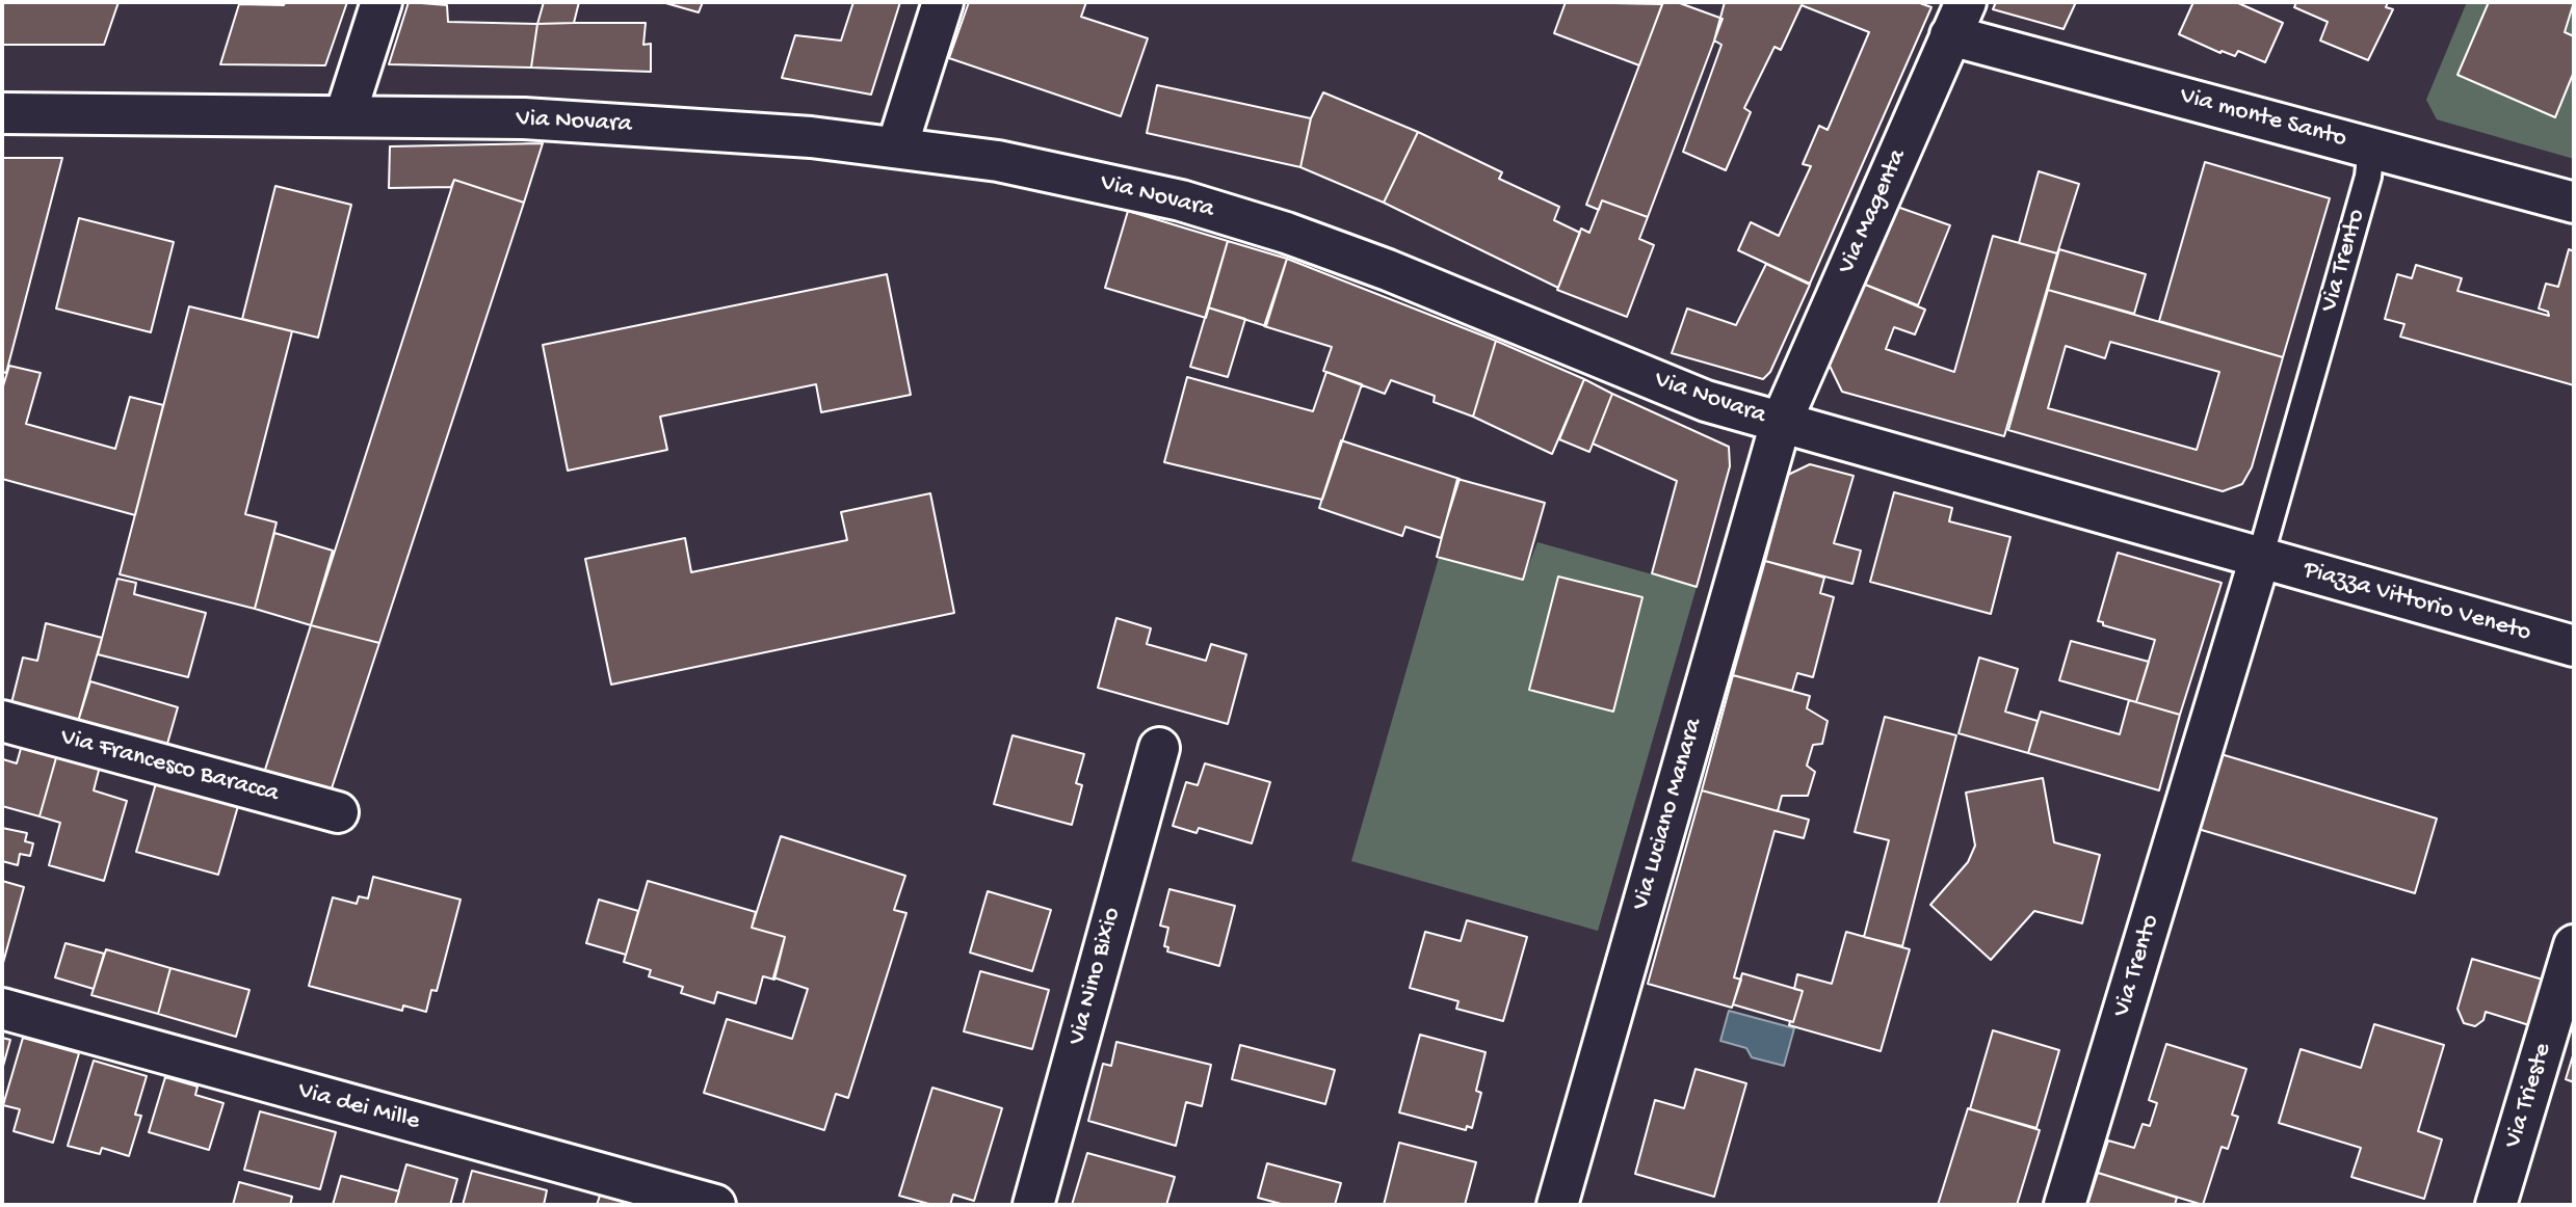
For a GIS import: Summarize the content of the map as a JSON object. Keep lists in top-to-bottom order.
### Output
{
  "streets": {
    "street": [
      "Via monte Santo",
      "Via Novara",
      "Via Magenta",
      "Via Trento",
      "Piazza Vittorio Veneto",
      "Via Francesco Baracca",
      "Via Luciano Manara",
      "Via Nino Bixio",
      "Via Trieste",
      "Via dei Mille"
    ]
  },
  "crossings": [
    ["Via monte Santo", "Via Magenta"],
    ["Via monte Santo", "Via Trento"],
    ["Via Novara", "Via Magenta"],
    ["Via Novara", "Via Trento"],
    ["Via Novara", "Piazza Vittorio Veneto"],
    ["Via Novara", "Via Luciano Manara"],
    ["Via Magenta", "Via Luciano Manara"],
    ["Via Trento", "Piazza Vittorio Veneto"]
  ]
}
